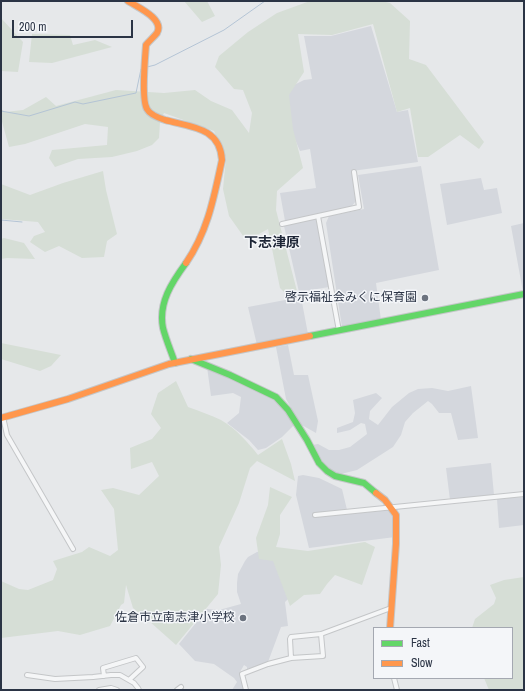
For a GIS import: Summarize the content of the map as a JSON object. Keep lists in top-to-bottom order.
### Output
{
  "districts": ["下志津原"],
  "places": ["啓示福祉会みくに保育園", "佐倉市立南志津小学校"],
  "legend": ["Fast", "Slow"],
  "scale_bar": "200 m"
}
